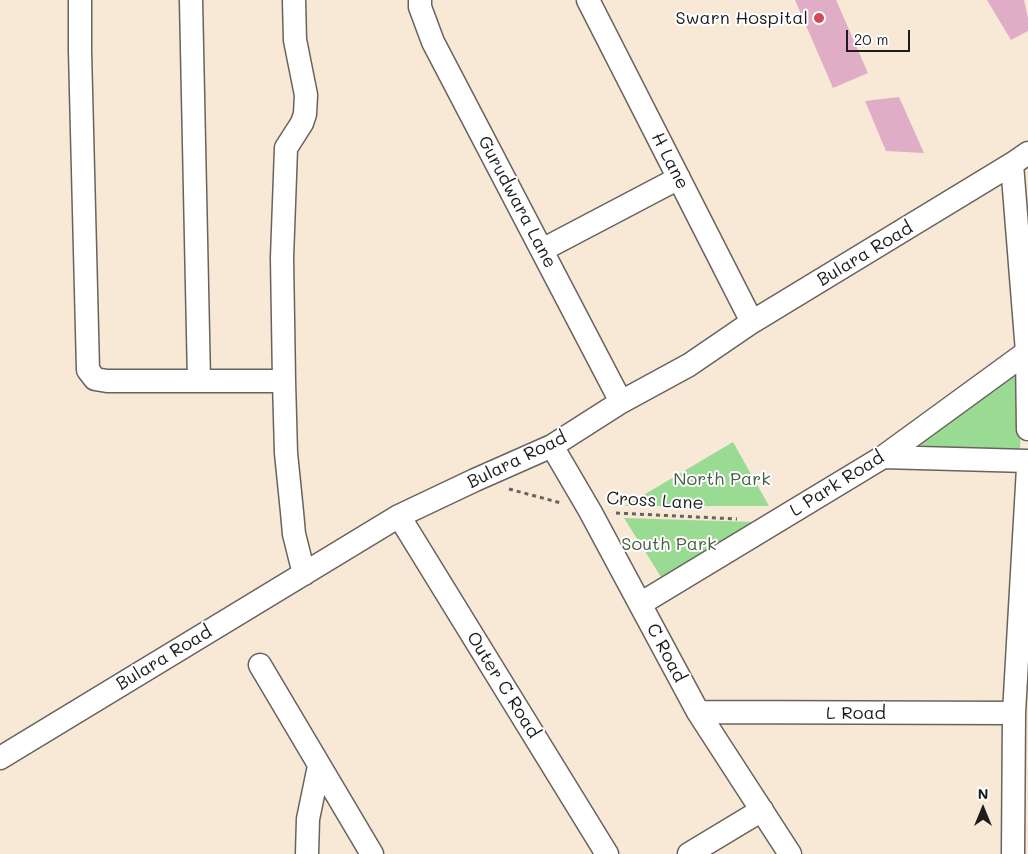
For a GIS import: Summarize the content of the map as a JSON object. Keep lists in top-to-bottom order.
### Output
{
  "streets": {
    "street": [
      "H Lane",
      "Gurudwara Lane",
      "Bulara Road",
      "L Park Road",
      "C Road",
      "Outer C Road",
      "L Road"
    ],
    "path": ["Cross Lane"]
  },
  "crossings": [
    ["H Lane", "Bulara Road"],
    ["Gurudwara Lane", "Bulara Road"],
    ["Bulara Road", "Cross Lane"],
    ["Bulara Road", "C Road"],
    ["Bulara Road", "Outer C Road"],
    ["L Park Road", "C Road"],
    ["Cross Lane", "C Road"],
    ["C Road", "L Road"]
  ],
  "parks": ["North Park", "South Park"],
  "places": ["Swarn Hospital"],
  "scale_bar": "20 m",
  "north": "top"
}
